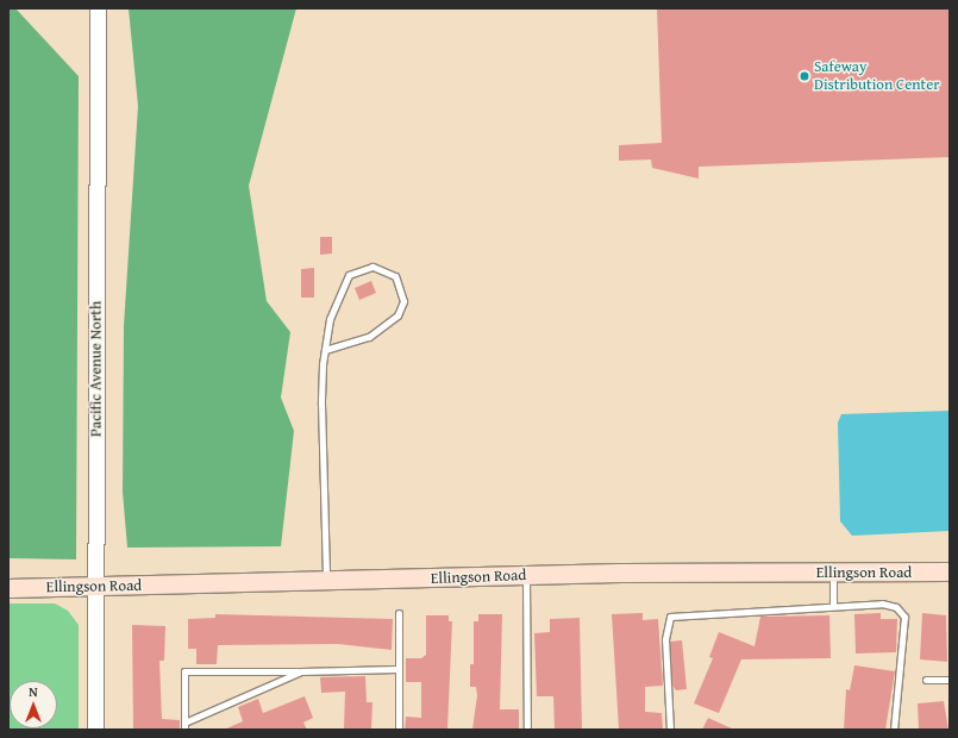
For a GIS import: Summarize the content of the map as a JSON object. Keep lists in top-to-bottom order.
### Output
{
  "streets": {
    "main road": ["Ellingson Road"],
    "street": ["Pacific Avenue North"]
  },
  "crossings": [
    ["Pacific Avenue North", "Ellingson Road"]
  ],
  "places": ["Safeway Distribution Center"],
  "north": "top"
}
